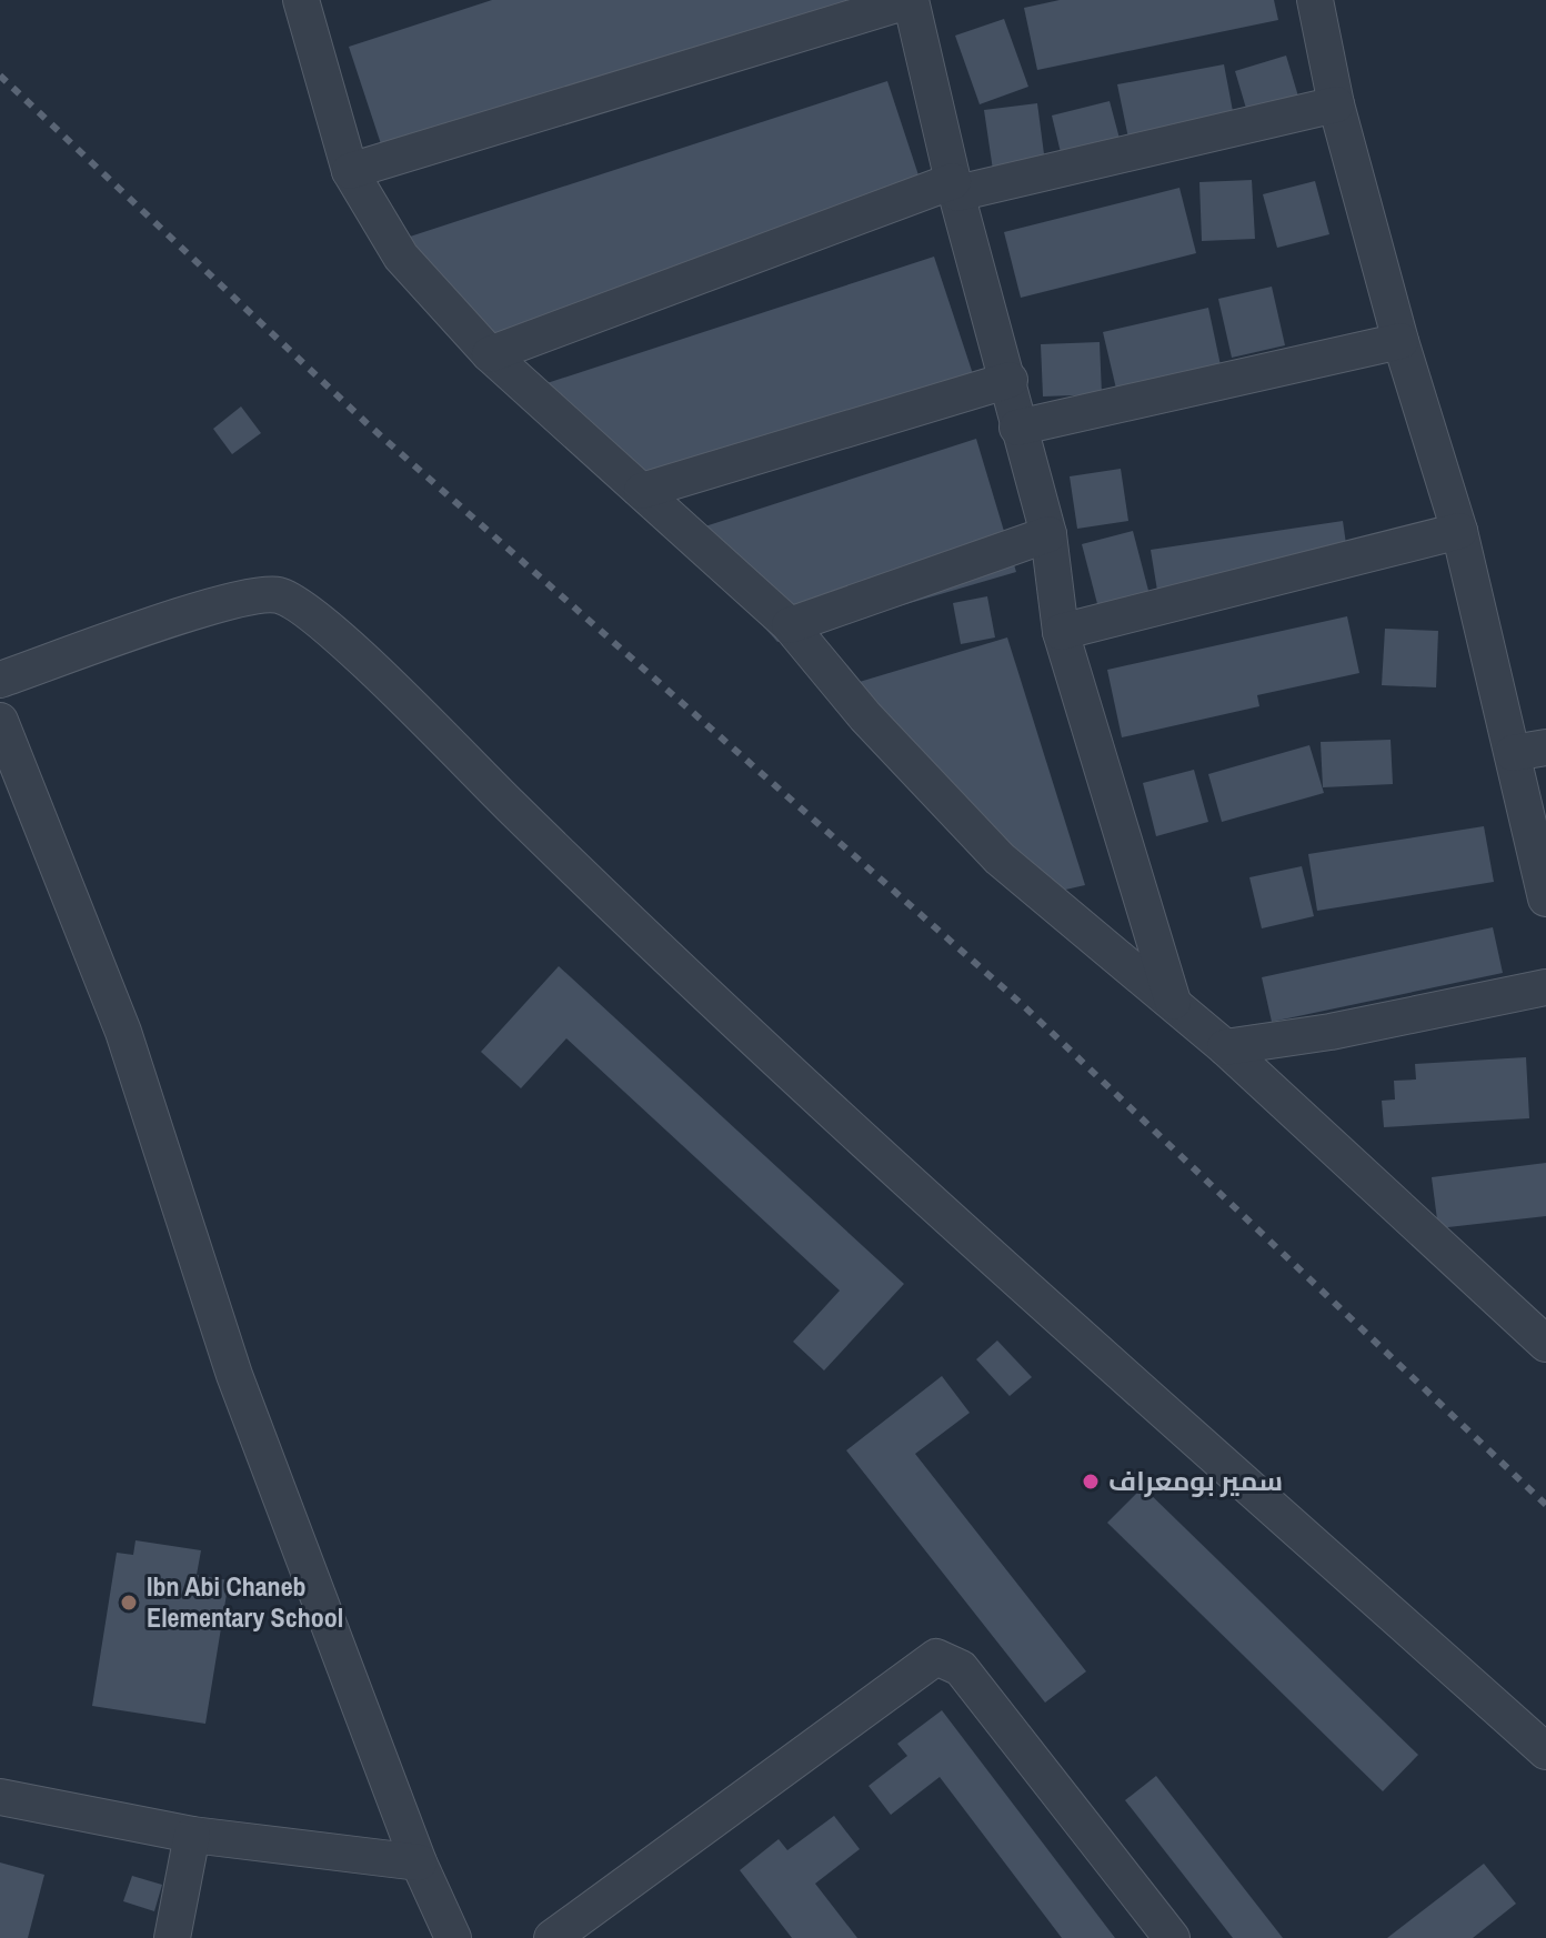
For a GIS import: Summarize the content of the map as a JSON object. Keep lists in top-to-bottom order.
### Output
{
  "places": ["سمير بومعراف", "Ibn Abi Chaneb Elementary School"]
}
